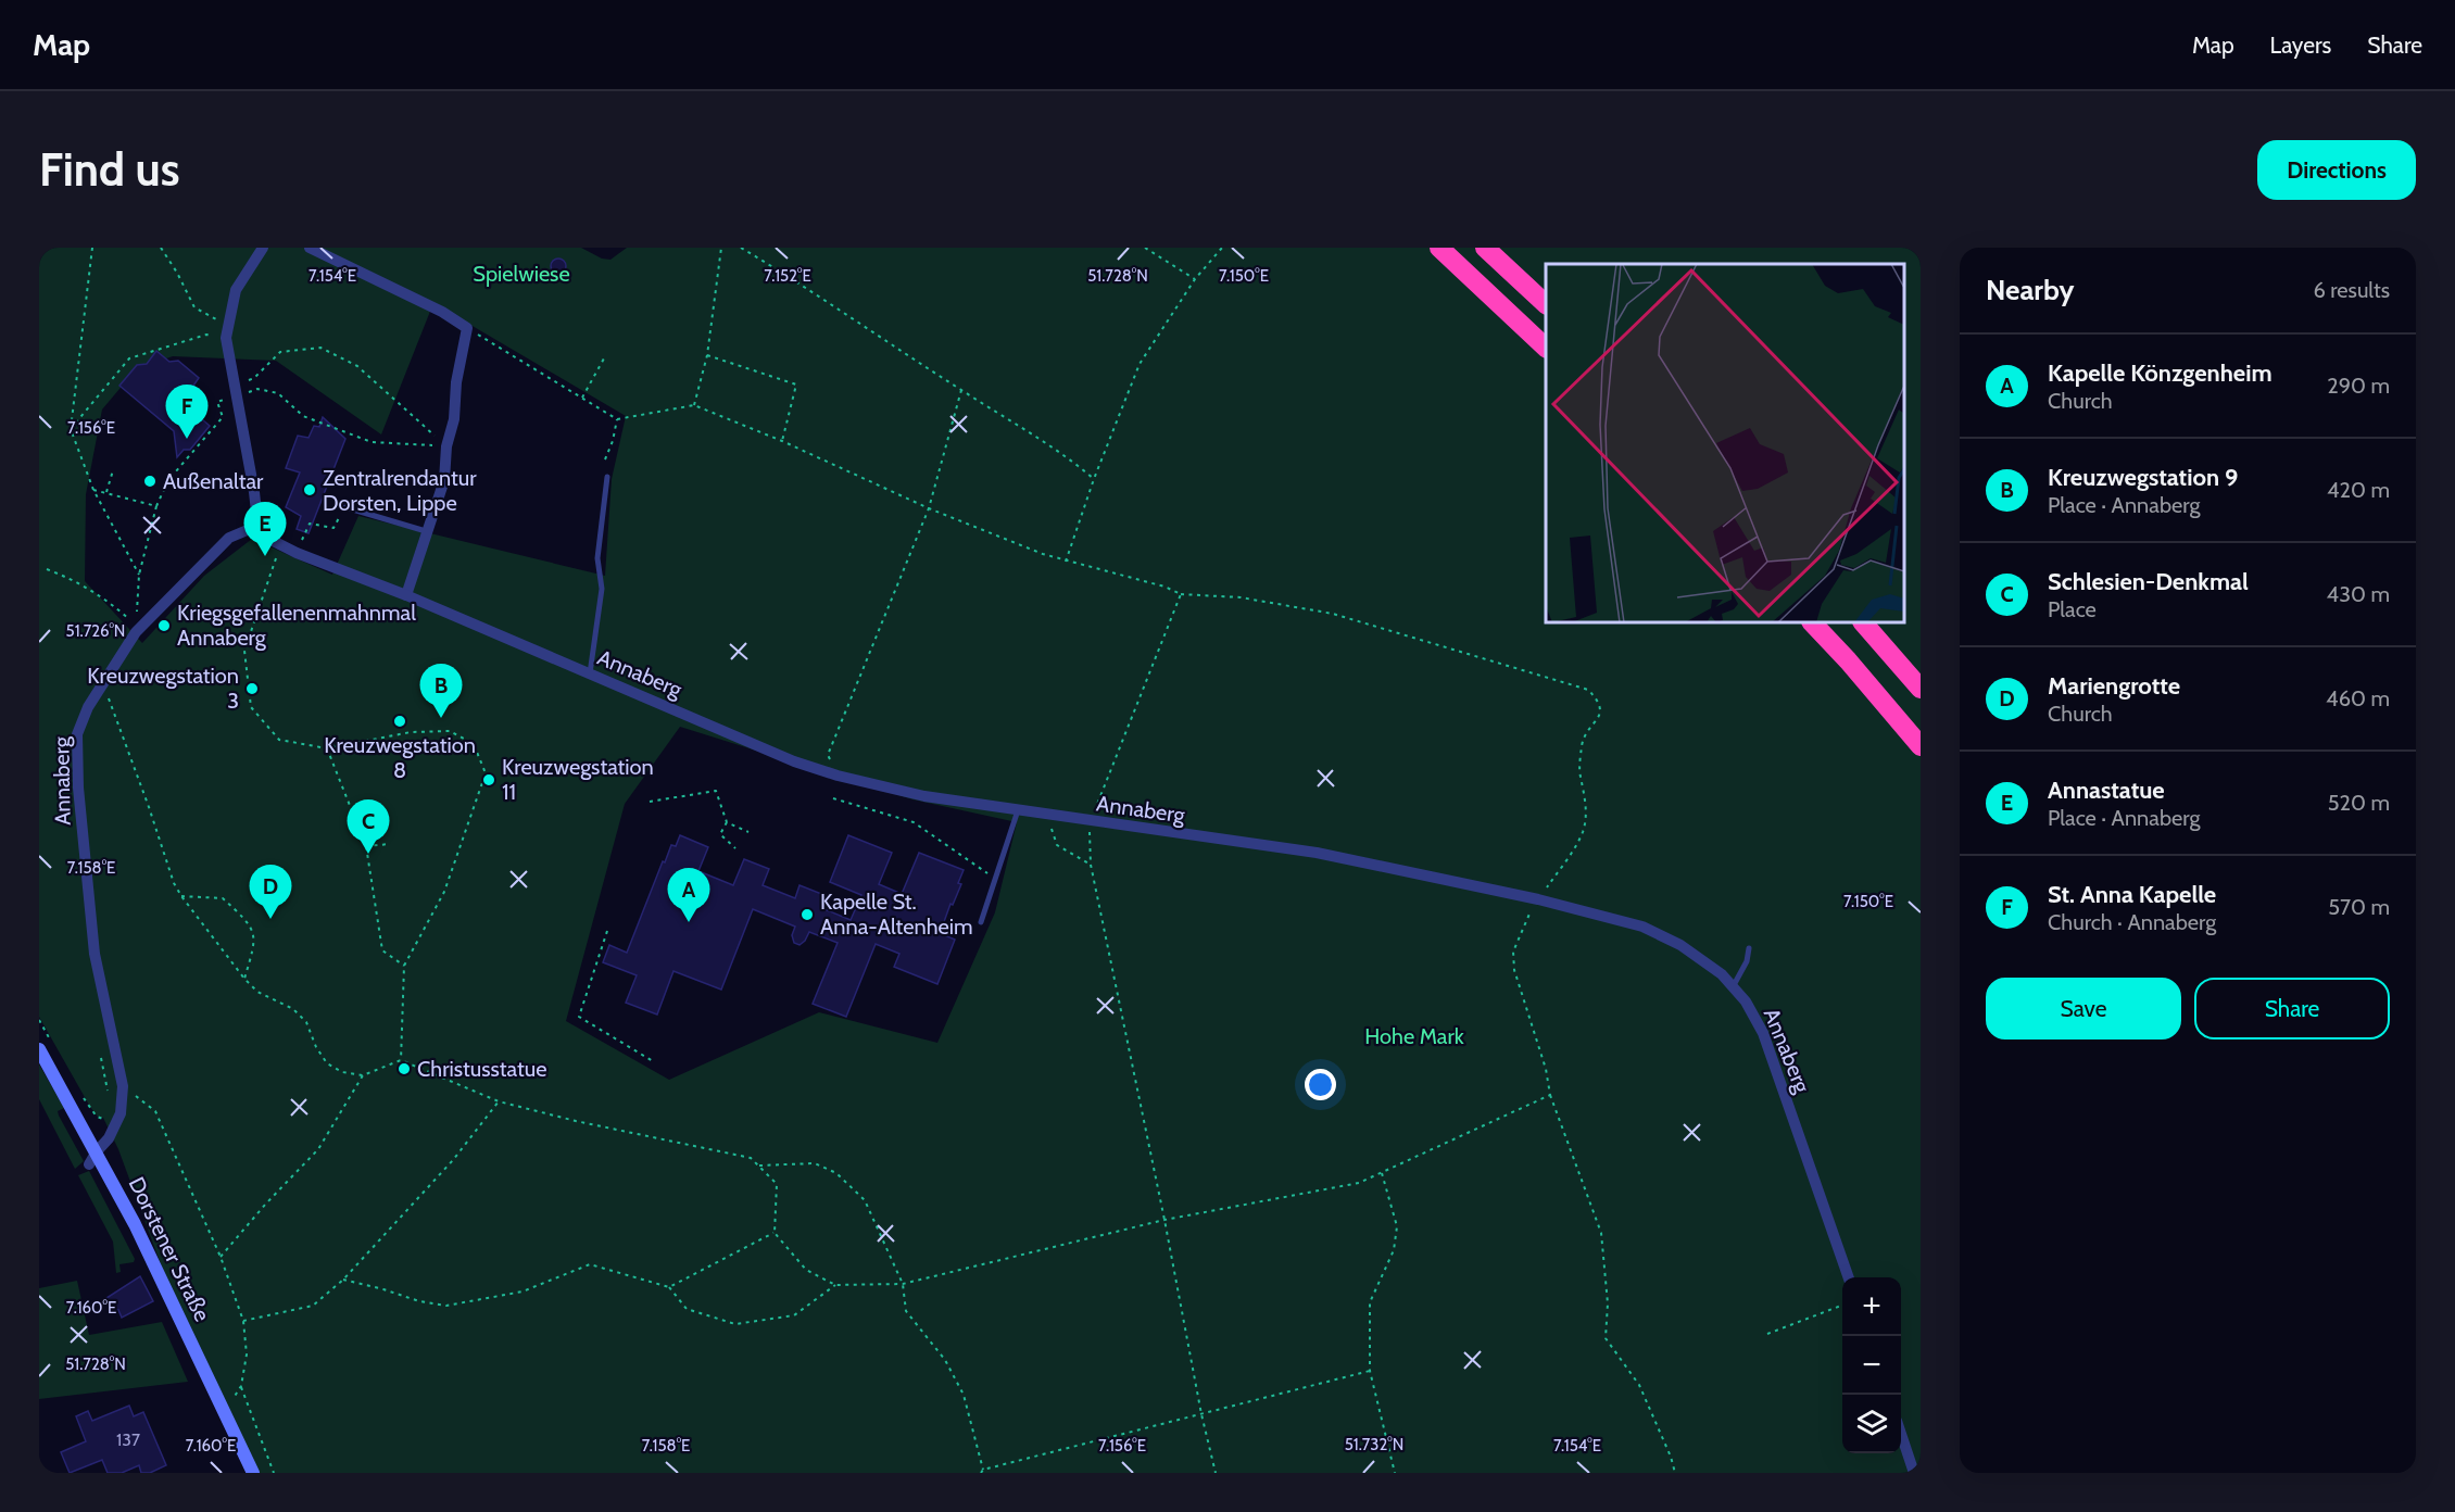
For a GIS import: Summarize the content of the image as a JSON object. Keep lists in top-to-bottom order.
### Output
{
  "streets": {
    "main road": ["Dorstener Straße"],
    "street": ["Annaberg"]
  },
  "crossings": [
    ["Annaberg", "Dorstener Straße"]
  ],
  "parks": ["Spielwiese", "Hohe Mark"],
  "places": [
    "Außenaltar",
    "Zentralrendantur Dorsten, Lippe",
    "Kriegsgefallenenmahnmal Annaberg",
    "Kreuzwegstation 3",
    "Kreuzwegstation 8",
    "Kreuzwegstation 11",
    "Kapelle St. Anna-Altenheim",
    "Christusstatue"
  ],
  "house_numbers": ["137"],
  "page": {
    "header": "Map",
    "nav": ["Map", "Layers", "Share"],
    "buttons": [
      "Directions",
      ["Save", "Share"]
    ],
    "title": "Find us",
    "heading": ["Nearby", "6 results"],
    "list": [
      {
        "mark": "A",
        "name": "Kapelle Könzgenheim",
        "note": "Church",
        "value": "290 m"
      },
      {
        "mark": "B",
        "name": "Kreuzwegstation 9",
        "note": "Place · Annaberg",
        "value": "420 m"
      },
      {
        "mark": "C",
        "name": "Schlesien-Denkmal",
        "note": "Place",
        "value": "430 m"
      },
      {
        "mark": "D",
        "name": "Mariengrotte",
        "note": "Church",
        "value": "460 m"
      },
      {
        "mark": "E",
        "name": "Annastatue",
        "note": "Place · Annaberg",
        "value": "520 m"
      },
      {
        "mark": "F",
        "name": "St. Anna Kapelle",
        "note": "Church · Annaberg",
        "value": "570 m"
      }
    ],
    "pins": [
      "F",
      "E",
      "B",
      "C",
      "D",
      "A"
    ],
    "map_buttons": ["+", "−"]
  },
  "coordinates": [
    "7.154°E",
    "7.152°E",
    "7.150°E",
    "51.728°N",
    "7.156°E",
    "51.726°N",
    "7.158°E",
    "7.160°E",
    "51.732°N"
  ]
}
